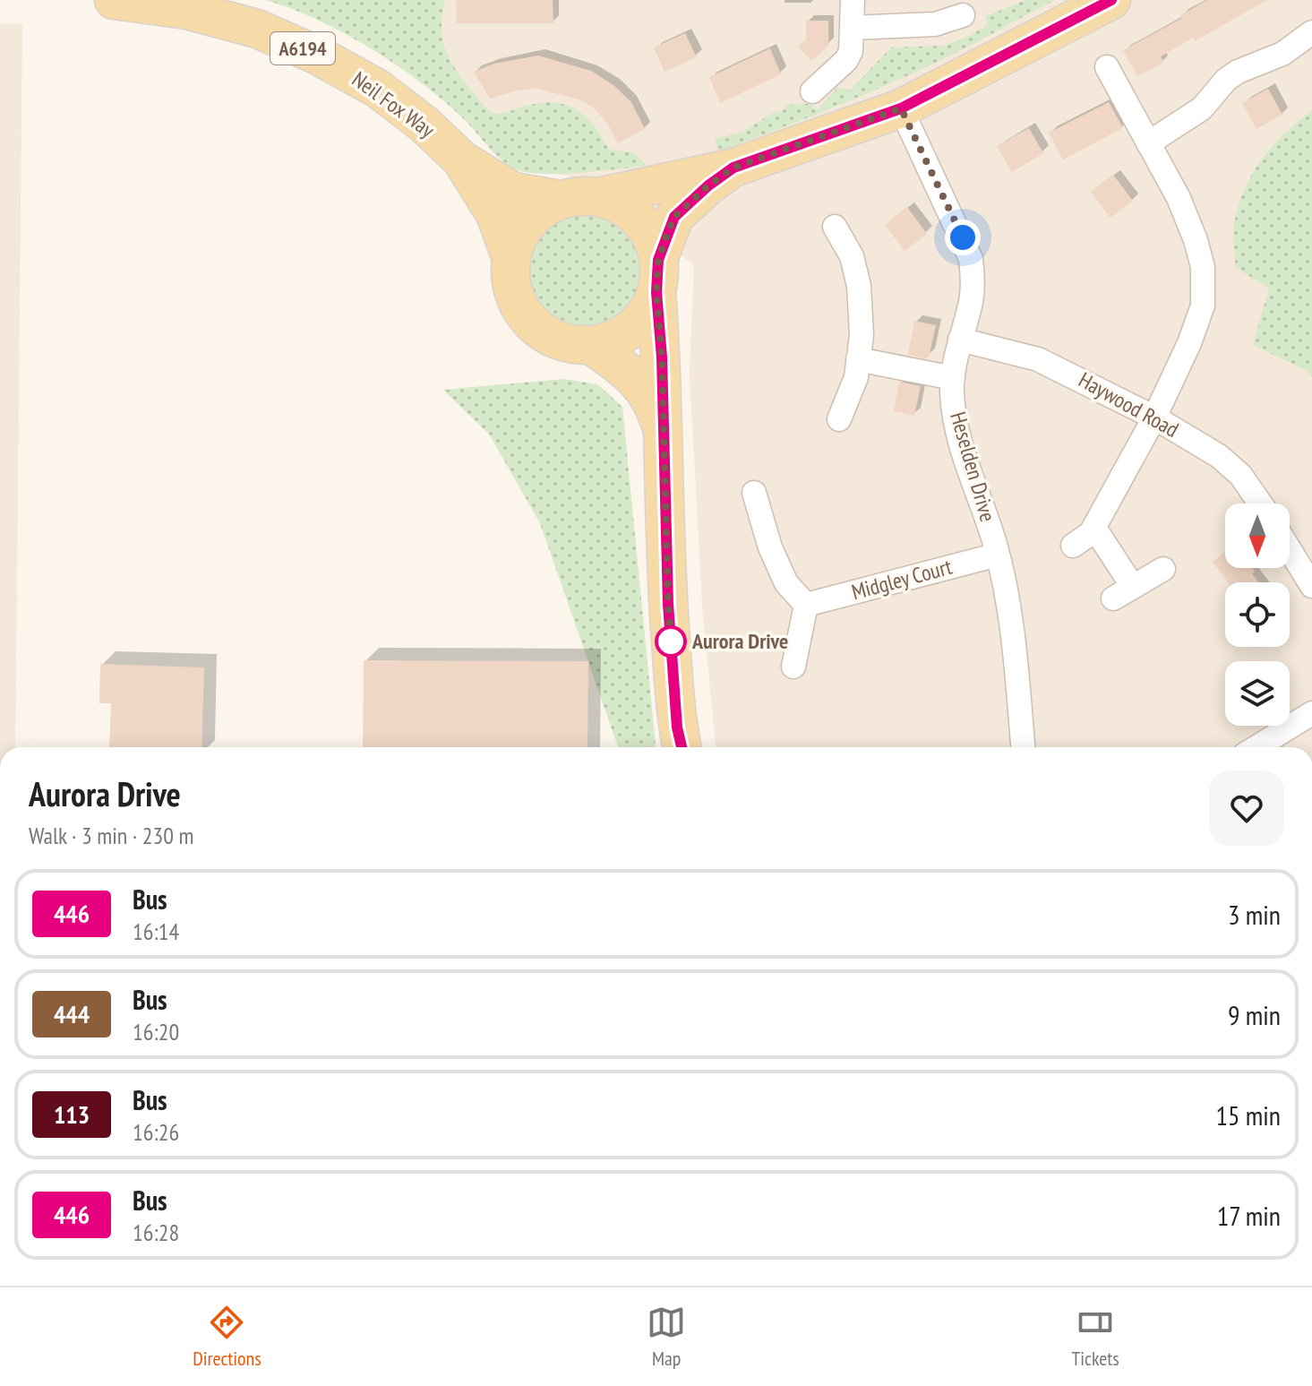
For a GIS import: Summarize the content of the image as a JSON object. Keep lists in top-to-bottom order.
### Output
{
  "streets": {
    "main road": ["A6194", "Neil Fox Way"],
    "street": ["Haywood Road", "Heselden Drive", "Midgley Court"]
  },
  "crossings": [
    ["A6194", "Neil Fox Way"],
    ["A6194", "Heselden Drive"],
    ["Haywood Road", "Heselden Drive"],
    ["Heselden Drive", "Midgley Court"]
  ],
  "places": ["Aurora Drive"],
  "lines": ["bus line 446"],
  "north": "bottom",
  "page": {
    "heading": ["Aurora Drive", "Walk · 3 min · 230 m"],
    "list": [
      {
        "mark": "446",
        "name": "Bus",
        "note": "16:14",
        "value": "3 min"
      },
      {
        "mark": "444",
        "name": "Bus",
        "note": "16:20",
        "value": "9 min"
      },
      {
        "mark": "113",
        "name": "Bus",
        "note": "16:26",
        "value": "15 min"
      },
      {
        "mark": "446",
        "name": "Bus",
        "note": "16:28",
        "value": "17 min"
      }
    ],
    "tabs": ["Directions", "Map", "Tickets"]
  }
}
